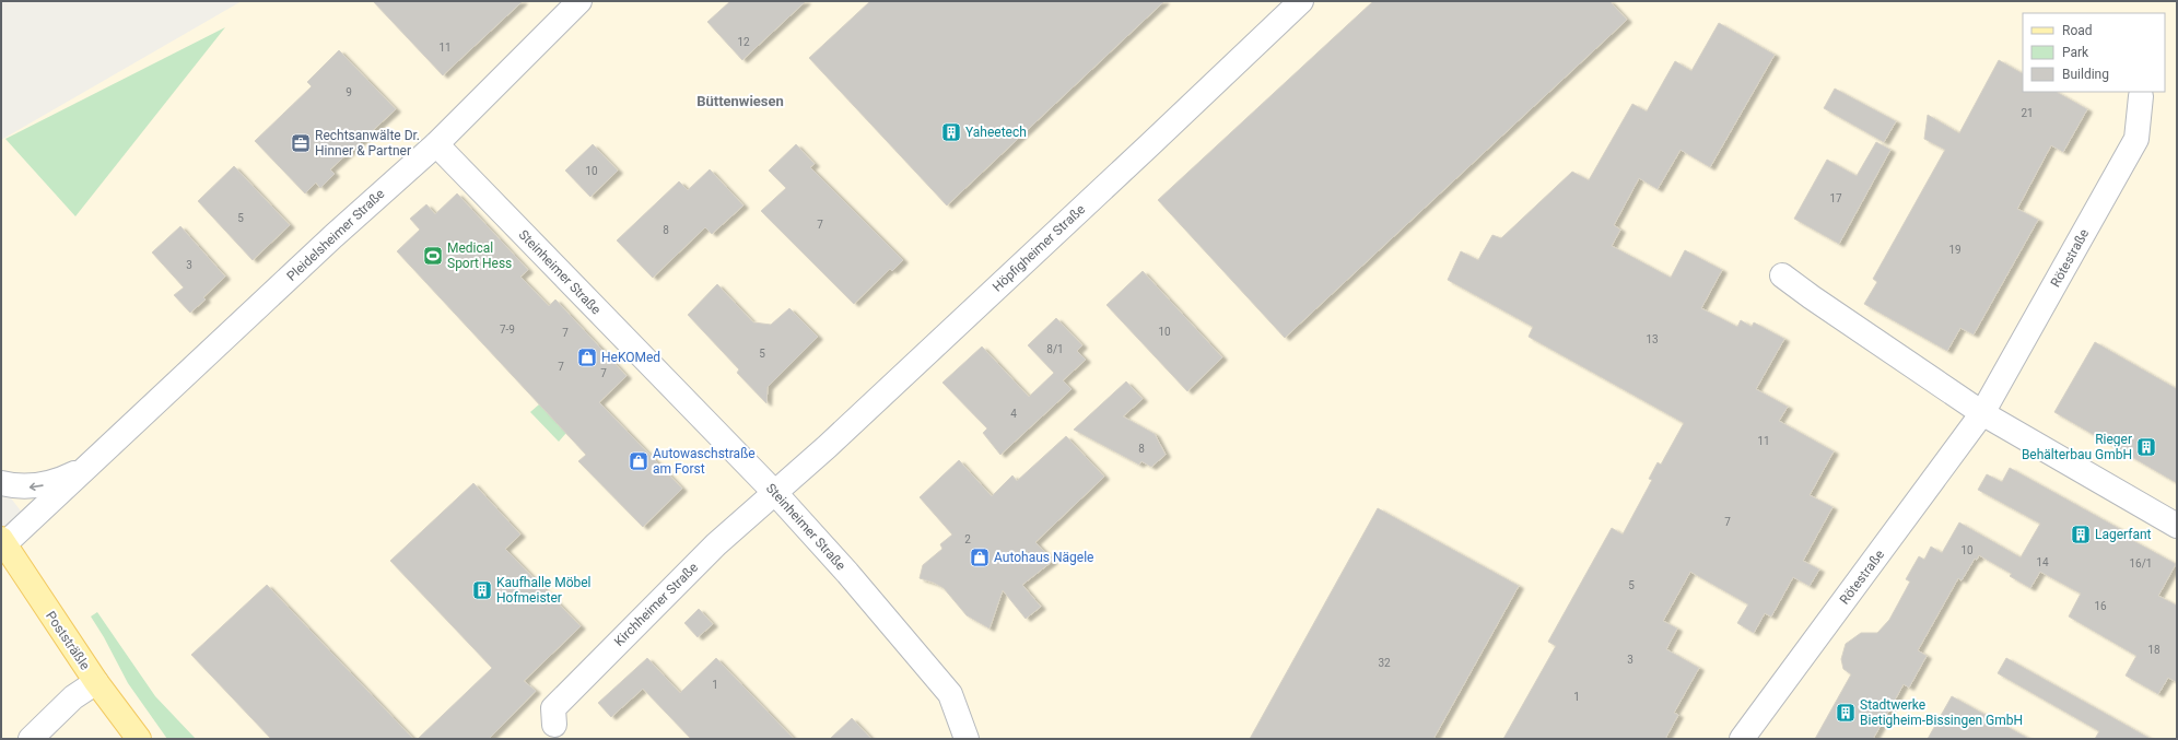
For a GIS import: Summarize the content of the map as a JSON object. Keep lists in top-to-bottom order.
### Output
{
  "streets": {
    "main road": ["Poststräßle"],
    "street": [
      "Pleidelsheimer Straße",
      "Höpfigheimer Straße",
      "Rötestraße",
      "Steinheimer Straße",
      "Kirchheimer Straße"
    ]
  },
  "crossings": [
    ["Pleidelsheimer Straße", "Steinheimer Straße"],
    ["Pleidelsheimer Straße", "Poststräßle"],
    ["Höpfigheimer Straße", "Steinheimer Straße"],
    ["Höpfigheimer Straße", "Kirchheimer Straße"],
    ["Steinheimer Straße", "Kirchheimer Straße"]
  ],
  "districts": ["Büttenwiesen"],
  "places": {
    "building": [
      "Yaheetech",
      "Rieger Behälterbau GmbH",
      "Lagerfant",
      "Kaufhalle Möbel Hofmeister",
      "Stadtwerke Bietigheim-Bissingen GmbH"
    ],
    "office": ["Rechtsanwälte Dr. Hinner & Partner"],
    "sports": ["Medical Sport Hess"],
    "shop": ["HeKOMed", "Autowaschstraße am Forst", "Autohaus Nägele"]
  },
  "house_numbers": [
    "12",
    "11",
    "9",
    "21",
    "10",
    "17",
    "5",
    "7",
    "8",
    "19",
    "3",
    "7-9",
    "10",
    "7",
    "13",
    "8/1",
    "5",
    "7",
    "7",
    "4",
    "11",
    "8",
    "7",
    "2",
    "10",
    "14",
    "16/1",
    "5",
    "16",
    "18",
    "3",
    "32",
    "1",
    "1"
  ],
  "legend": ["Road", "Park", "Building"]
}
